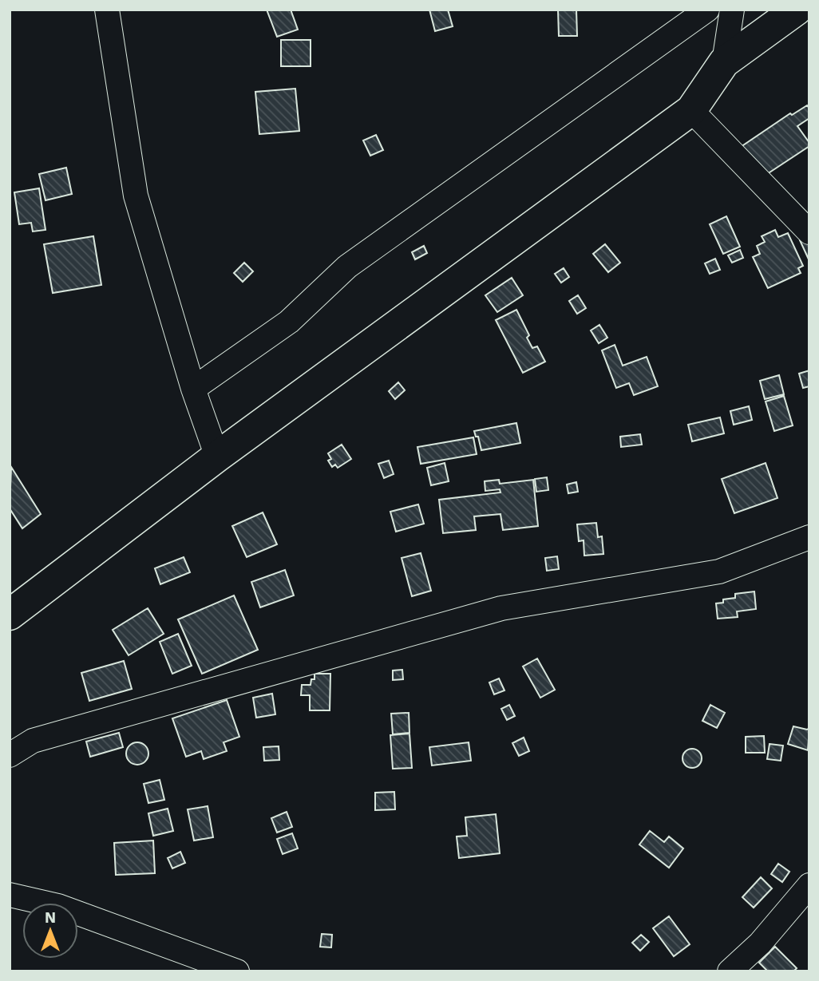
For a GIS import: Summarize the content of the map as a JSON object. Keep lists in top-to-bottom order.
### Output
{
  "north": "top"
}
